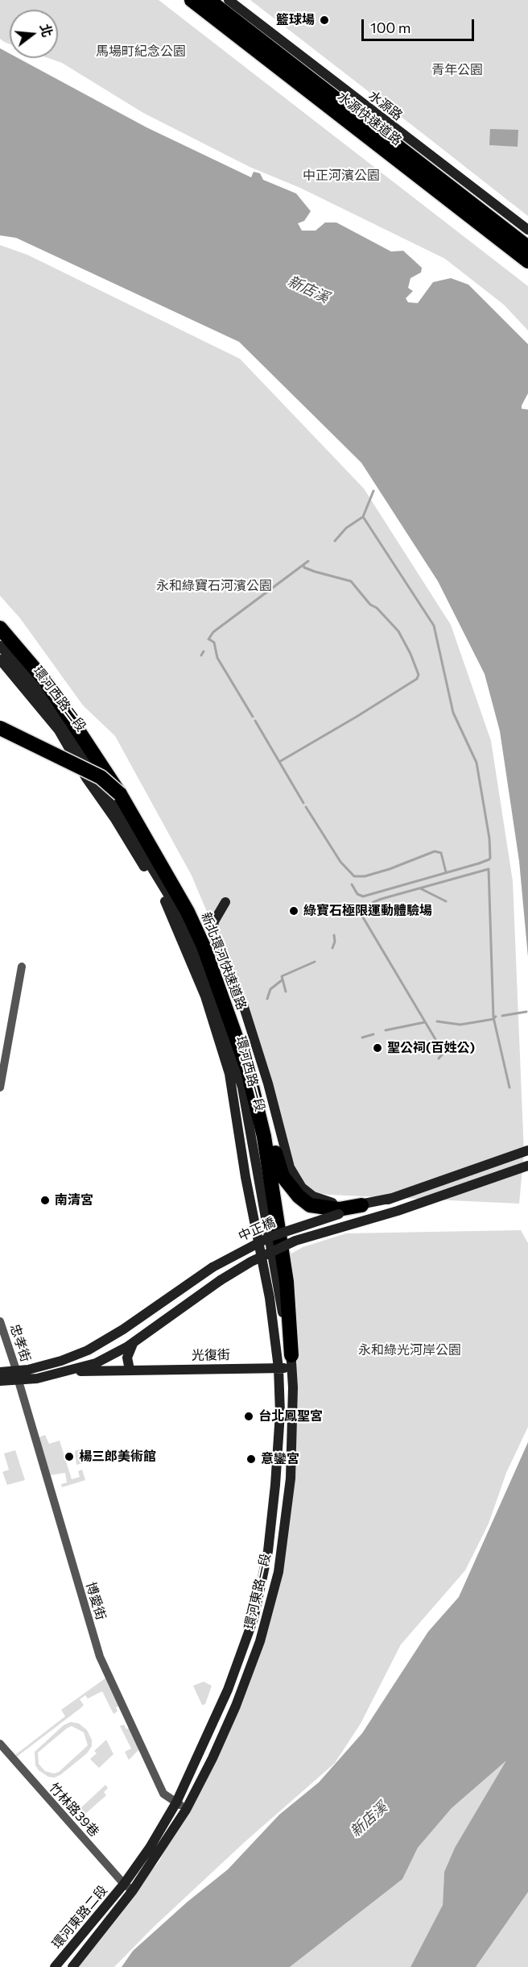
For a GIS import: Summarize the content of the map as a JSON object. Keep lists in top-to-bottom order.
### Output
{
  "streets": {
    "highway": ["水源快速道路", "新北環河快速道路"],
    "main road": [
      "水源路",
      "環河西路二段",
      "環河西路一段",
      "中正橋",
      "光復街",
      "環河東路一段",
      "環河東路二段"
    ],
    "street": ["忠孝街", "博愛街", "竹林路39巷"]
  },
  "crossings": [
    ["環河西路二段", "環河西路一段"],
    ["新北環河快速道路", "光復街"],
    ["新北環河快速道路", "環河東路一段"],
    ["環河西路一段", "環河東路一段"],
    ["中正橋", "忠孝街"],
    ["中正橋", "光復街"],
    ["中正橋", "博愛街"],
    ["忠孝街", "博愛街"],
    ["光復街", "環河東路一段"],
    ["環河東路一段", "博愛街"],
    ["環河東路一段", "竹林路39巷"],
    ["環河東路一段", "環河東路二段"],
    ["竹林路39巷", "環河東路二段"]
  ],
  "water": ["新店溪"],
  "parks": [
    "馬場町紀念公園",
    "青年公園",
    "中正河濱公園",
    "永和綠寶石河濱公園",
    "永和綠光河岸公園"
  ],
  "places": [
    "籃球場",
    "綠寶石極限運動體驗場",
    "聖公祠(百姓公)",
    "南清宮",
    "台北鳳聖宮",
    "楊三郎美術館",
    "意鑾宮"
  ],
  "scale_bar": "100 m",
  "north": "right"
}
